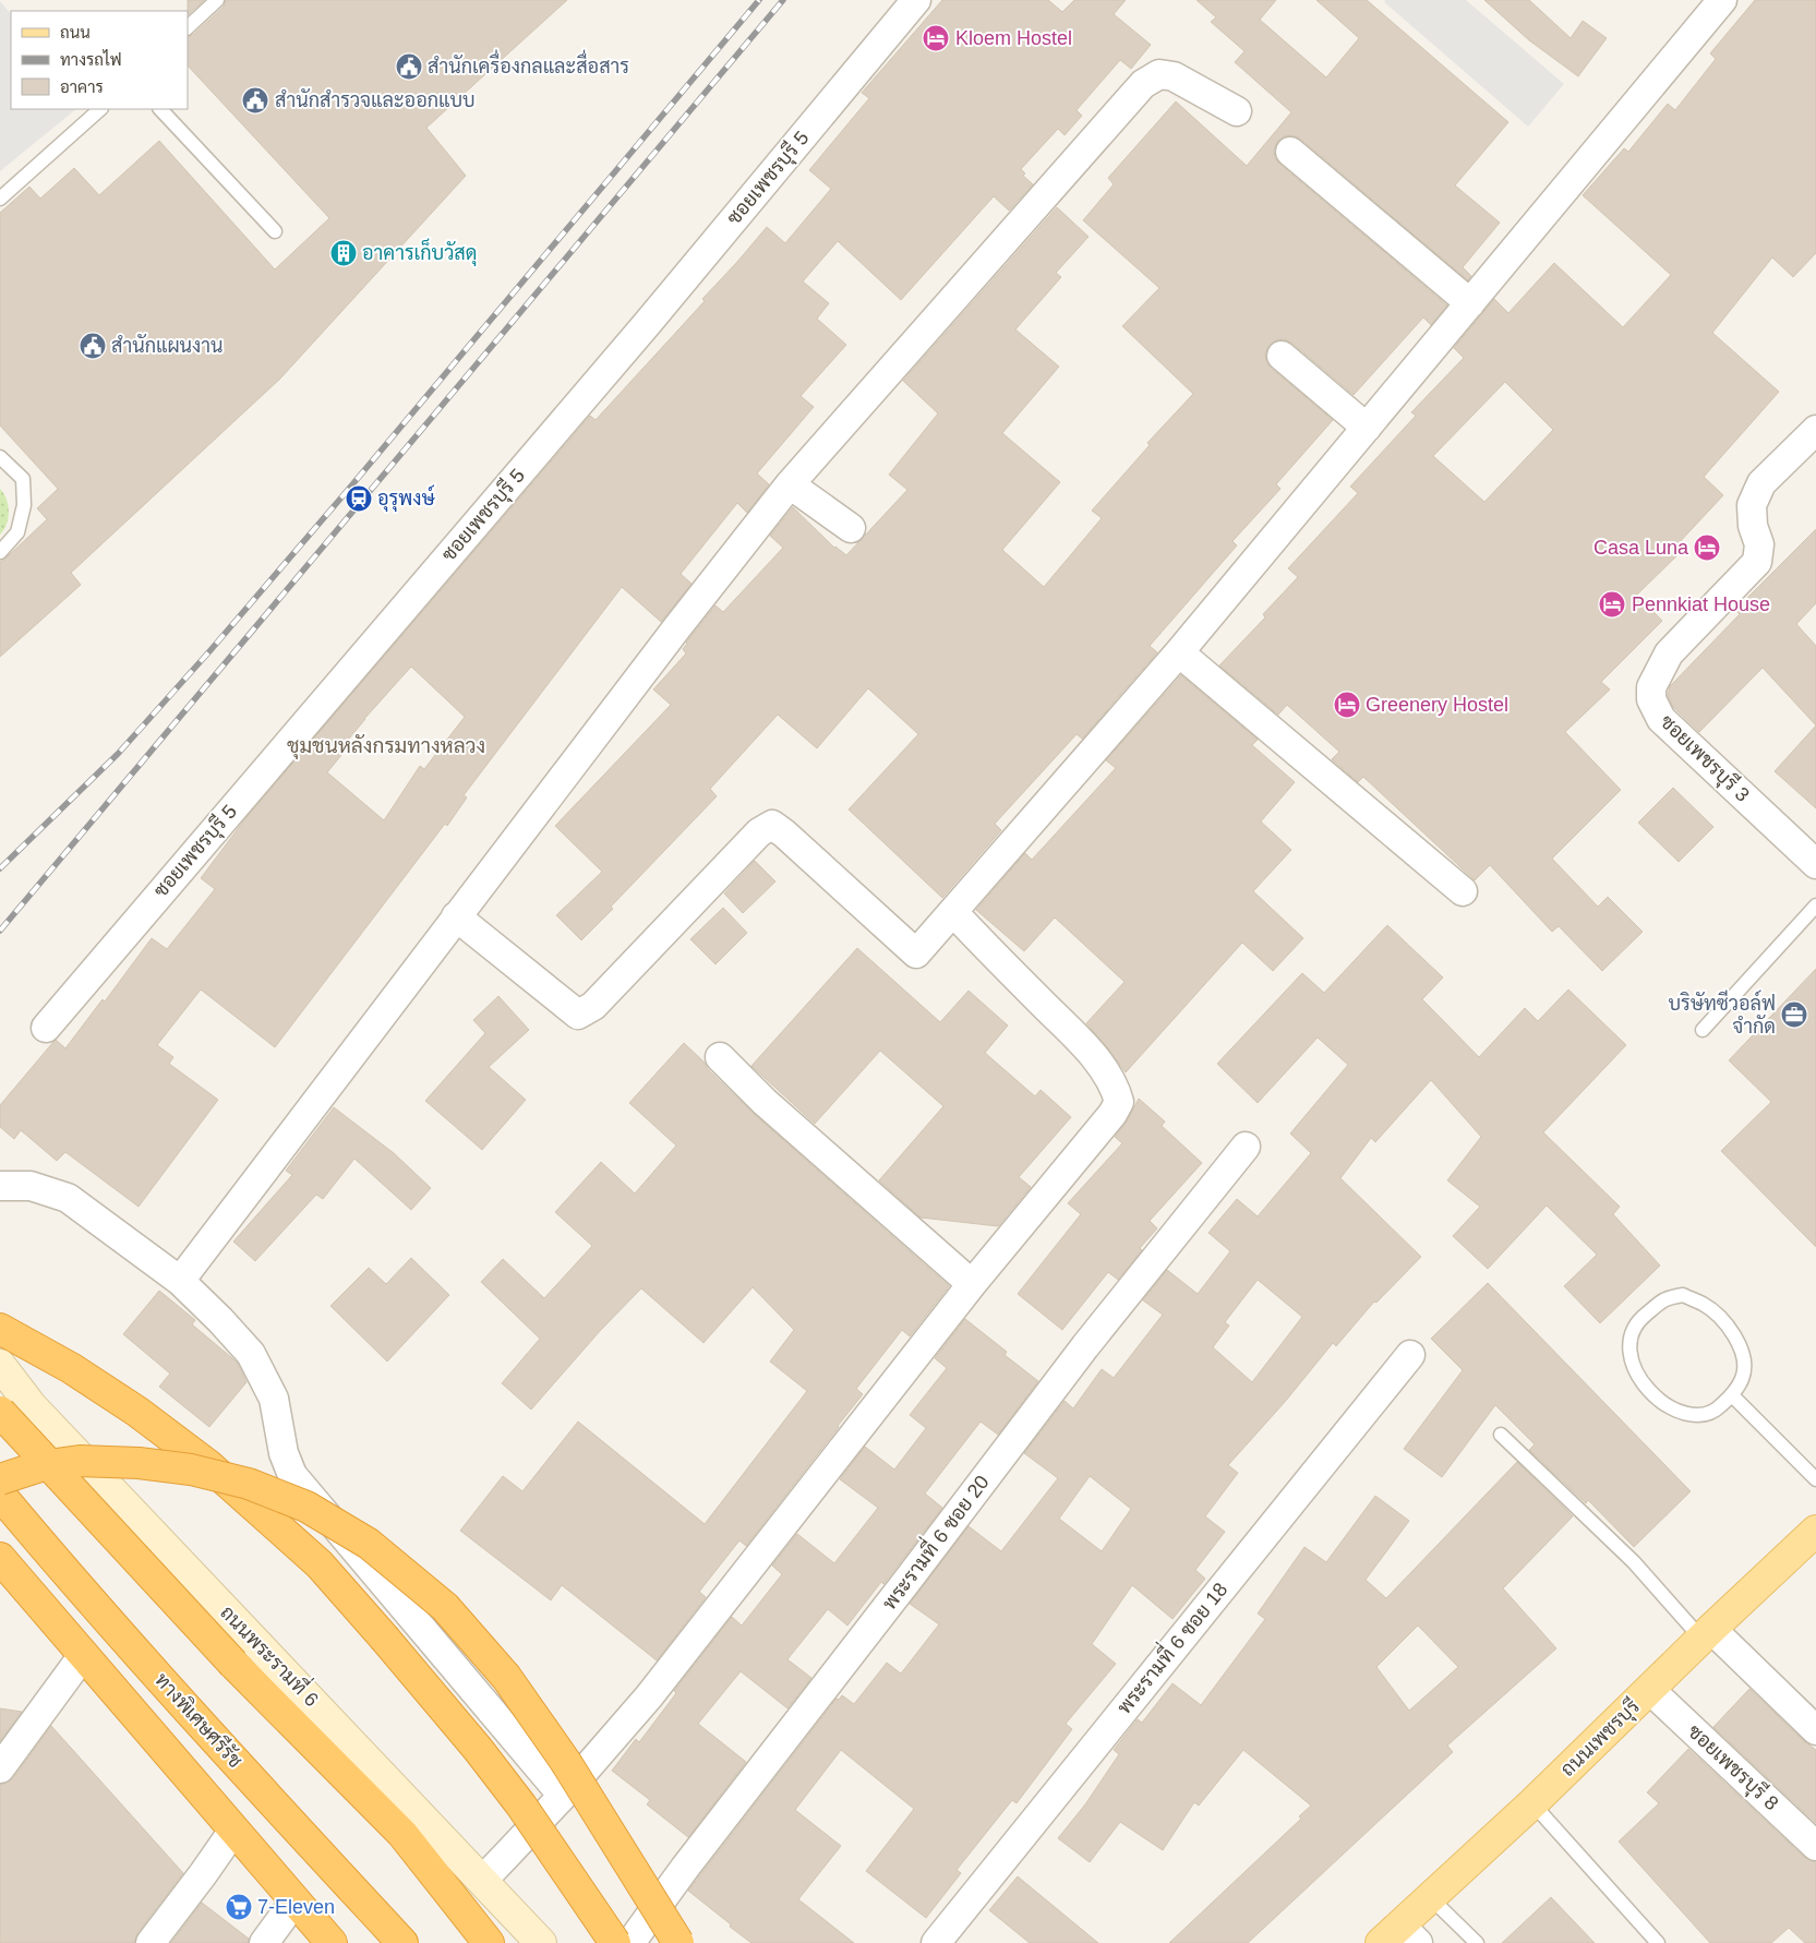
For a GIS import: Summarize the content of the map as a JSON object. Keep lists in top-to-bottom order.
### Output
{
  "streets": {
    "highway": ["ทางพิเศษศรีรัช"],
    "main road": ["ถนนพระรามที่ 6", "ถนนเพชรบุรี"],
    "street": [
      "ซอยเพชรบุรี 5",
      "ซอยเพชรบุรี 3",
      "พระรามที่ 6 ซอย 20",
      "พระรามที่ 6 ซอย 18",
      "ซอยเพชรบุรี 8"
    ]
  },
  "crossings": [
    ["ถนนเพชรบุรี", "ซอยเพชรบุรี 8"]
  ],
  "districts": ["ชุมชนหลังกรมทางหลวง"],
  "places": {
    "hotel": [
      "Kloem Hostel",
      "Casa Luna",
      "Pennkiat House",
      "Greenery Hostel"
    ],
    "public building": ["สำนักเครื่องกลและสื่อสาร", "สำนักสำรวจและออกแบบ", "สำนักแผนงาน"],
    "building": ["อาคารเก็บวัสดุ"],
    "station": ["อุรุพงษ์"],
    "office": ["บริษัทซีวอล์ฟ จำกัด"],
    "supermarket": ["7-Eleven"]
  },
  "legend": ["ถนน", "ทางรถไฟ", "อาคาร"]
}
